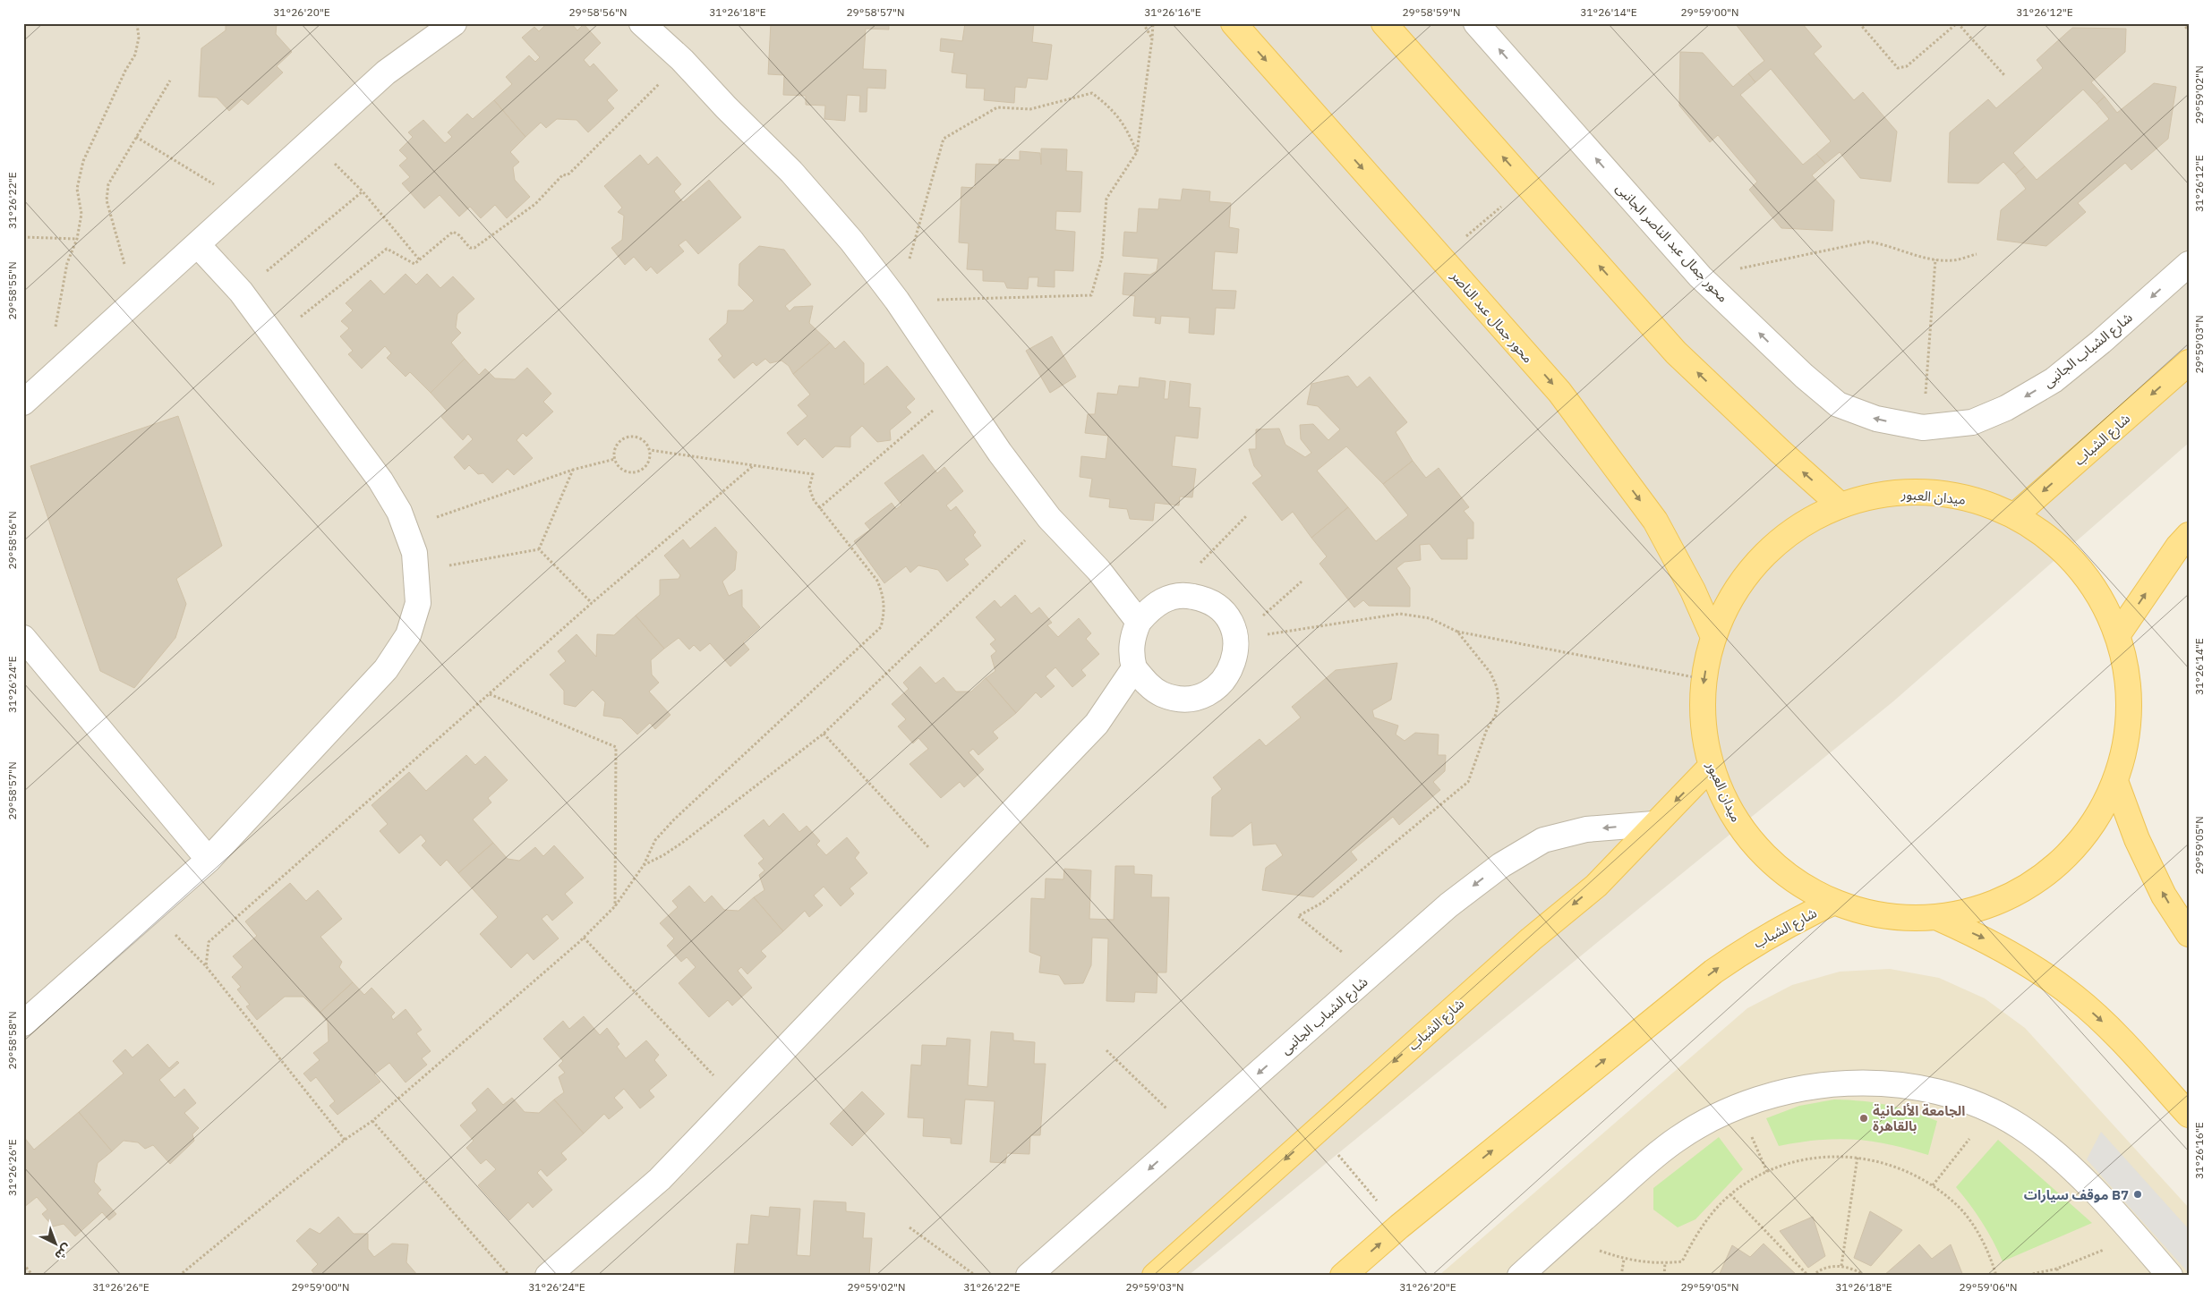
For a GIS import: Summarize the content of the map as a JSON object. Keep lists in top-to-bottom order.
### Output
{
  "streets": {
    "main road": ["محور جمال عبد الناصر", "شارع الشباب", "ميدان العبور"],
    "street": ["محور جمال عبد الناصر الجانبى", "شارع الشباب الجانبى"]
  },
  "crossings": [
    ["محور جمال عبد الناصر الجانبى", "شارع الشباب الجانبى"],
    ["محور جمال عبد الناصر", "ميدان العبور"],
    ["شارع الشباب الجانبى", "شارع الشباب"],
    ["شارع الشباب", "ميدان العبور"]
  ],
  "one_way": ["محور جمال عبد الناصر الجانبى", "شارع الشباب الجانبى"],
  "places": ["الجامعة الألمانية بالقاهرة", "موقف سيارات B7"],
  "north": "bottom right",
  "coordinates": [
    "31°26'20\"E",
    "29°58'56\"N",
    "31°26'18\"E",
    "29°58'57\"N",
    "31°26'16\"E",
    "29°58'59\"N",
    "31°26'14\"E",
    "29°59'00\"N",
    "31°26'12\"E",
    "29°59'02\"N",
    "31°26'22\"E",
    "29°58'55\"N",
    "29°59'03\"N",
    "31°26'24\"E",
    "29°59'05\"N",
    "29°58'58\"N",
    "31°26'26\"E",
    "29°59'06\"N"
  ]
}
